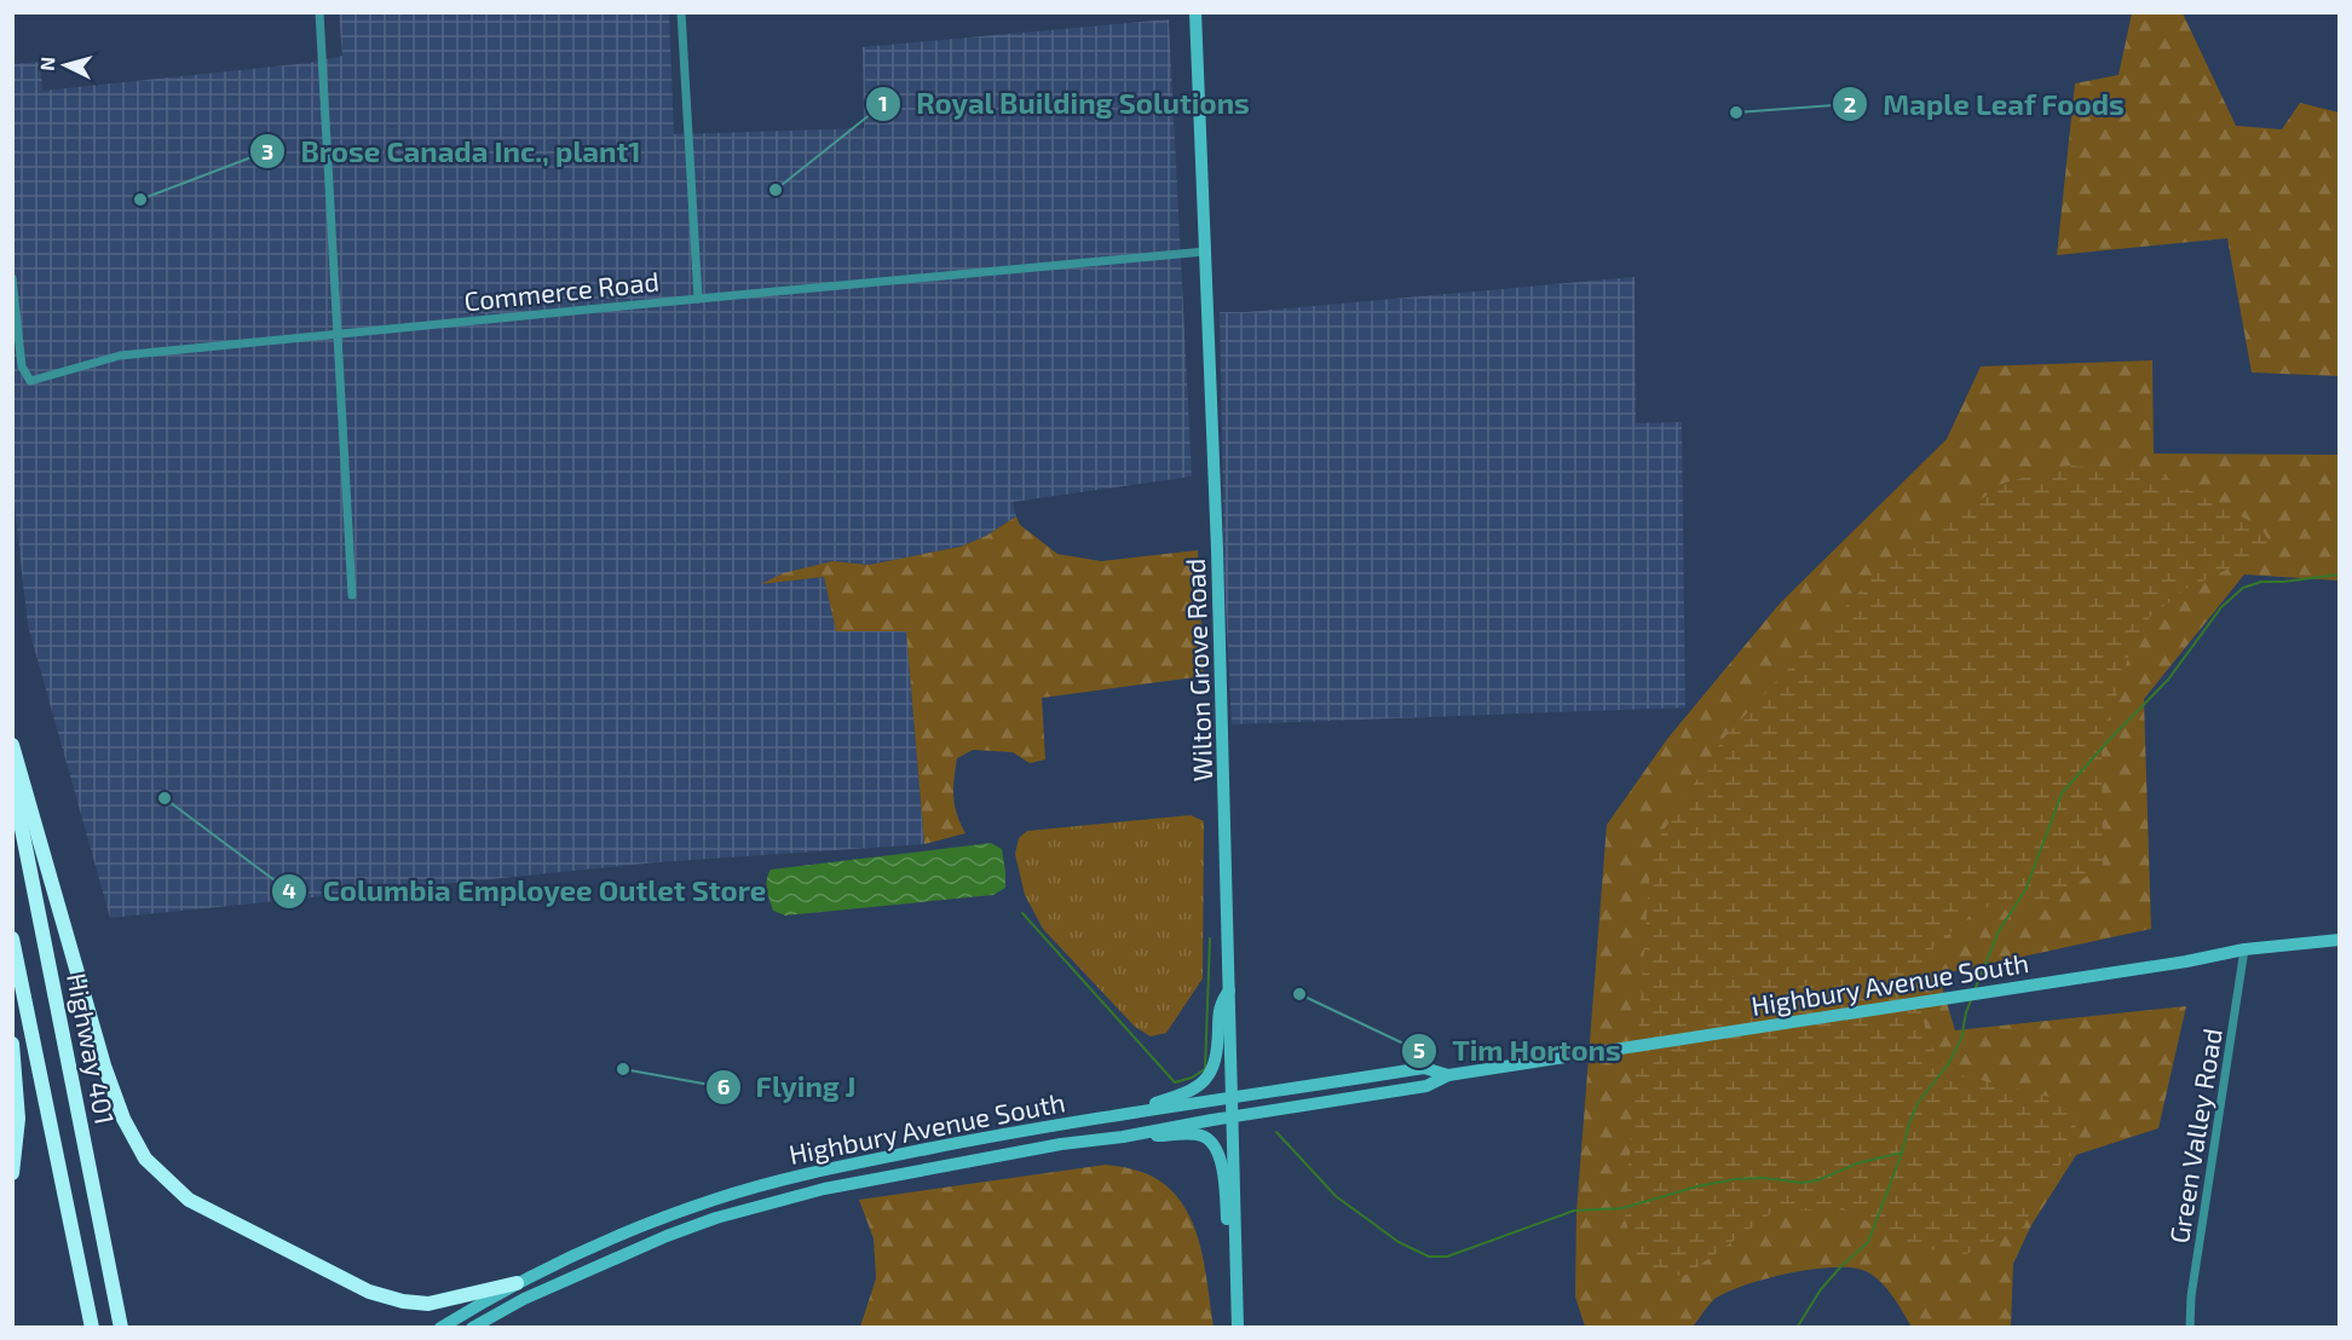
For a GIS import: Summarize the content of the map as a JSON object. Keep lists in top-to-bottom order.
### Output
{
  "streets": {
    "highway": ["Highway 401"],
    "main road": ["Wilton Grove Road", "Highbury Avenue South"],
    "street": ["Commerce Road", "Green Valley Road"]
  },
  "crossings": [
    ["Commerce Road", "Wilton Grove Road"],
    ["Wilton Grove Road", "Highbury Avenue South"],
    ["Highbury Avenue South", "Green Valley Road"]
  ],
  "places": [
    "Maple Leaf Foods",
    "Royal Building Solutions",
    "Brose Canada Inc., plant1",
    "Columbia Employee Outlet Store",
    "Tim Hortons",
    "Flying J"
  ],
  "north": "left"
}
